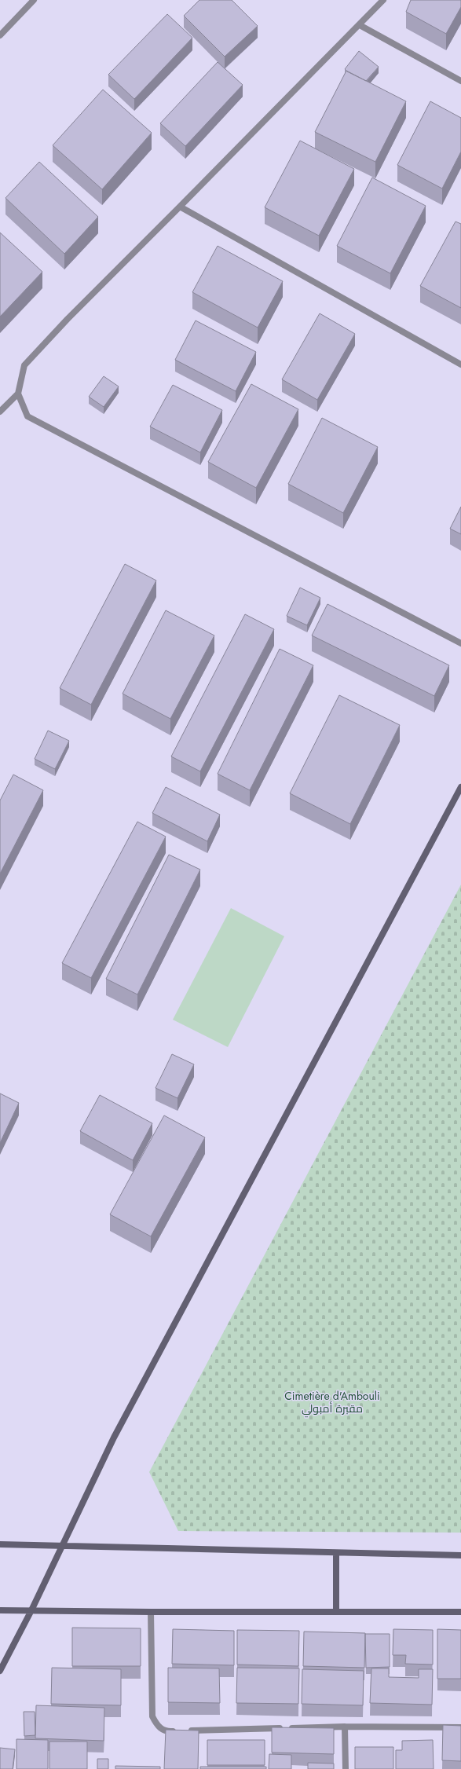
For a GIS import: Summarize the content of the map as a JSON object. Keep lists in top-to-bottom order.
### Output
{
  "parks": ["Cimetière d'Ambouli مقبرة أمبولي"]
}
